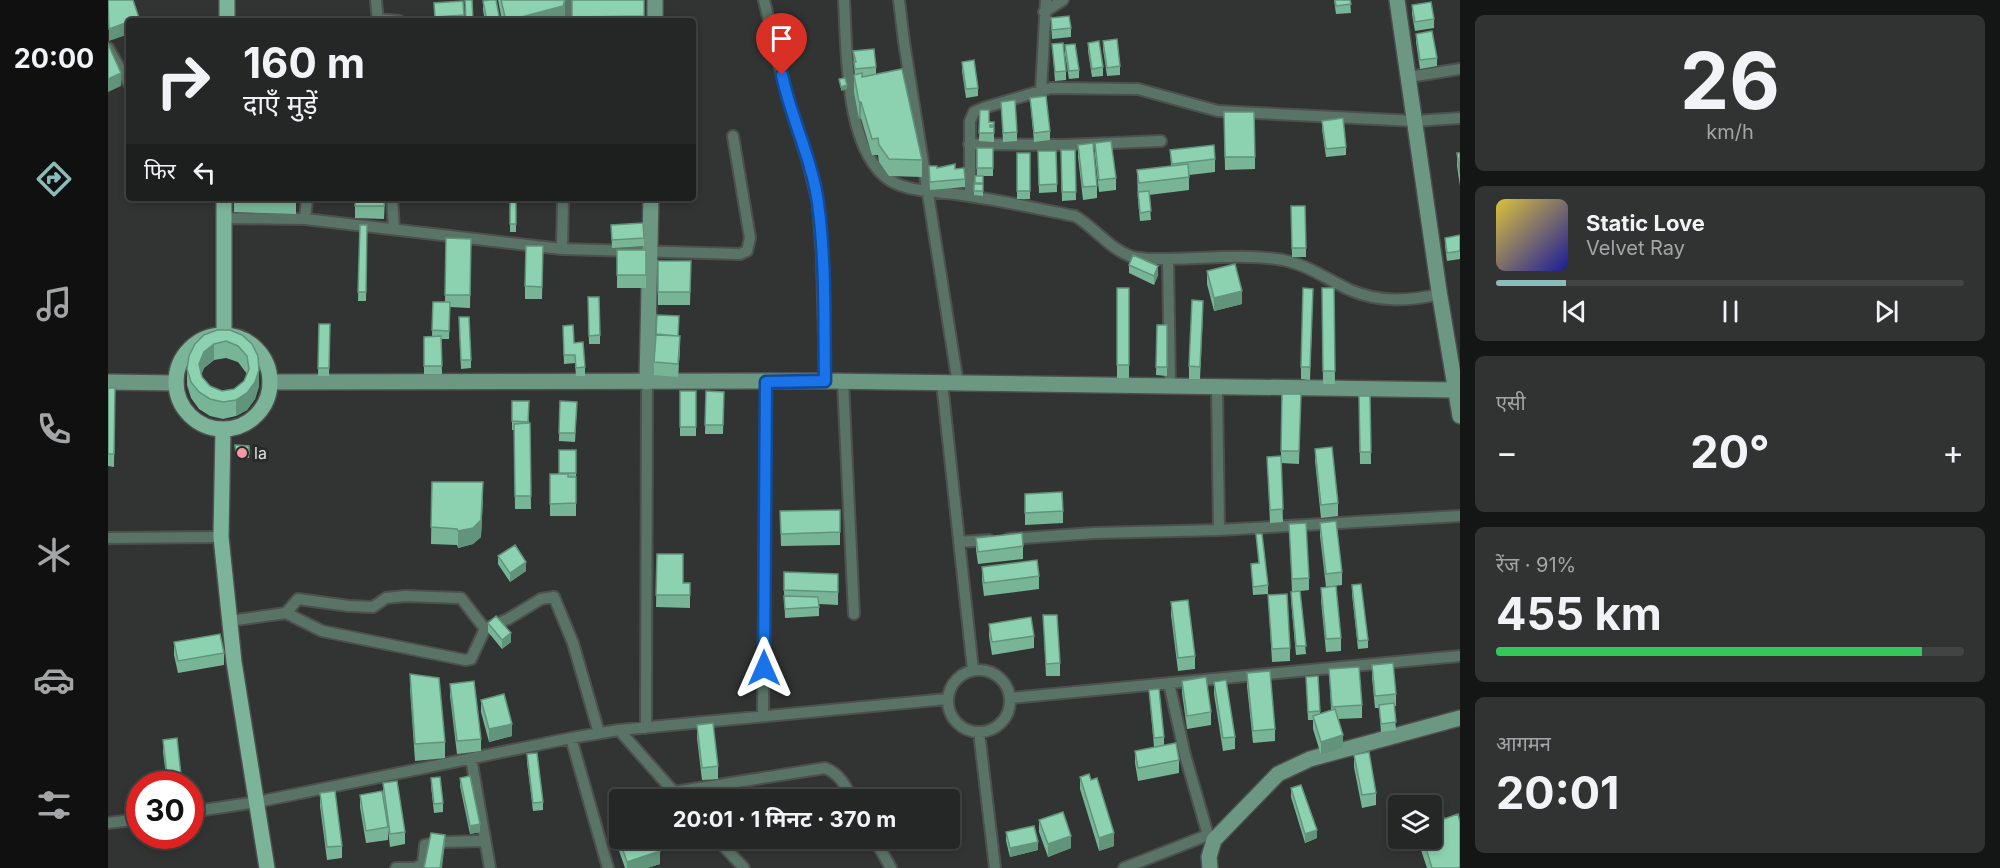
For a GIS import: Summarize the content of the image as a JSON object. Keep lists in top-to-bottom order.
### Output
{
  "places": ["la"],
  "page": {
    "tabs": "20:00",
    "tile": [
      ["26", "km/h"],
      "एसी",
      ["रेंज · 91%", "455 km"],
      ["आगमन", "20:01"]
    ],
    "turn": ["160 m", "दाएँ मुड़ें"],
    "then": "फिर",
    "song": ["Static Love", "Velvet Ray"],
    "heat": ["−", "20°", "+"],
    "limit": "30",
    "trip": "20:01 · 1 मिनट · 370 m"
  }
}
